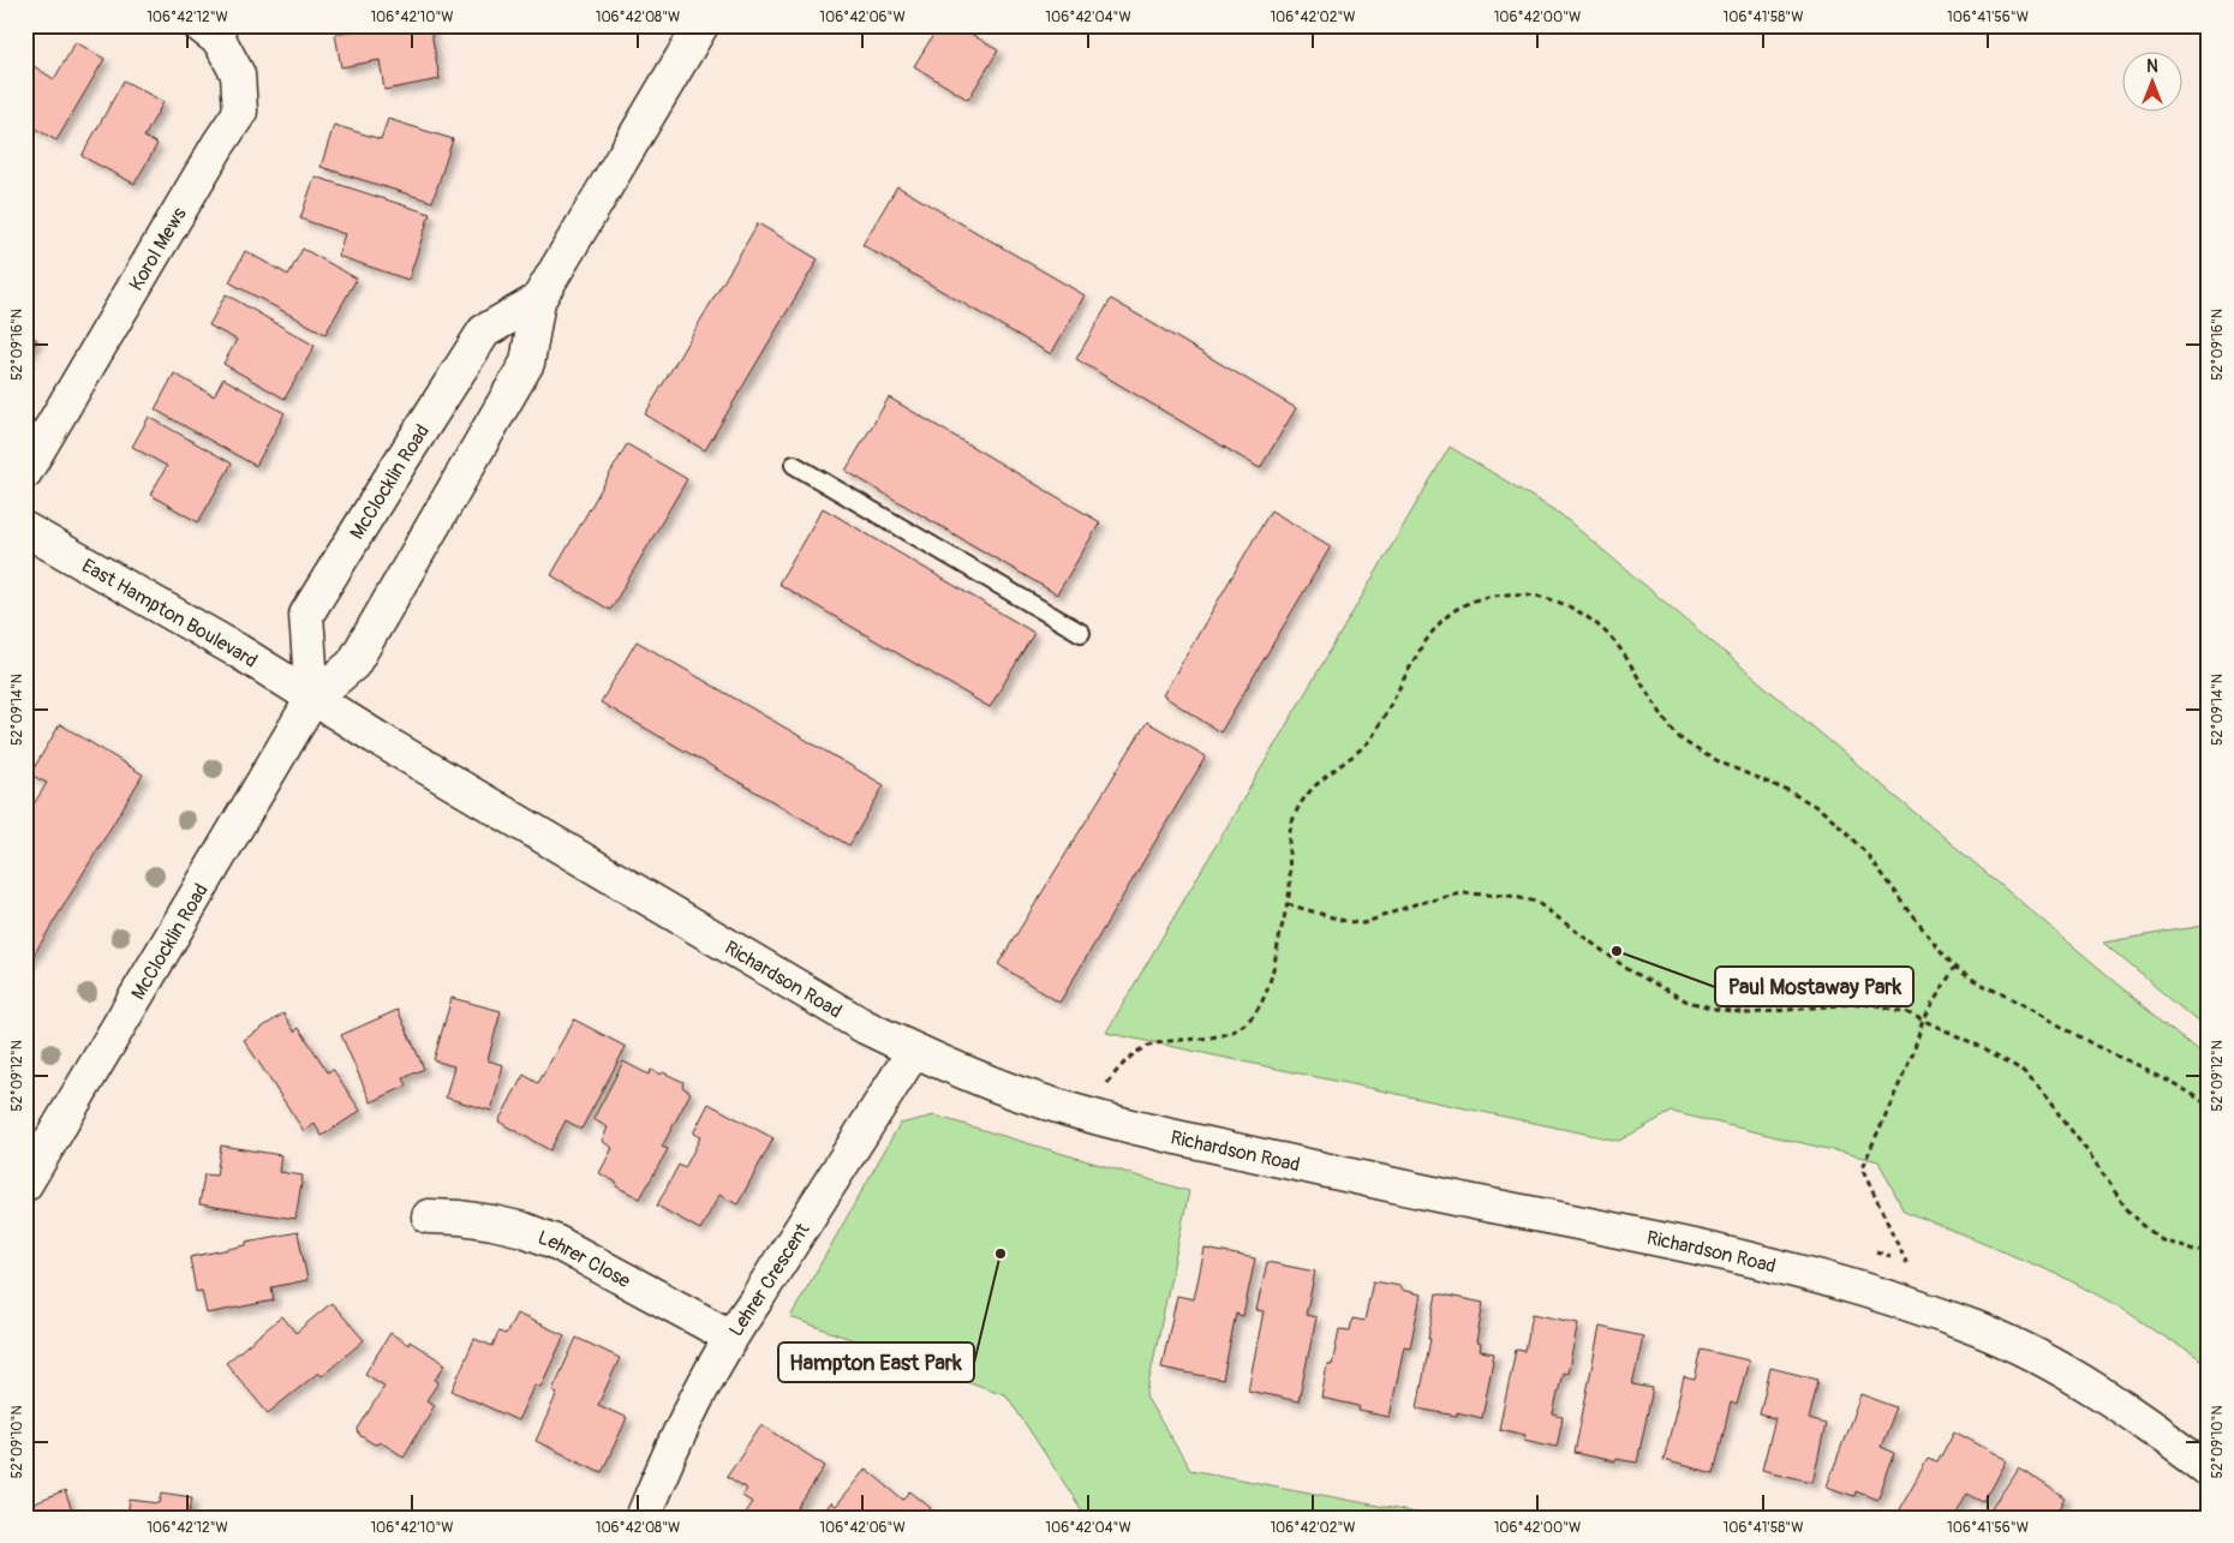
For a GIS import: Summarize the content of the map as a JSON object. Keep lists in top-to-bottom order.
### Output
{
  "streets": {
    "street": [
      "Korol Mews",
      "McClocklin Road",
      "East Hampton Boulevard",
      "Richardson Road",
      "Lehrer Close",
      "Lehrer Crescent"
    ]
  },
  "crossings": [
    ["McClocklin Road", "East Hampton Boulevard"],
    ["McClocklin Road", "Richardson Road"],
    ["East Hampton Boulevard", "Richardson Road"],
    ["Richardson Road", "Lehrer Crescent"],
    ["Lehrer Close", "Lehrer Crescent"]
  ],
  "places": ["Paul Mostaway Park", "Hampton East Park"],
  "north": "top",
  "coordinates": [
    "106°42'12\"W",
    "106°42'10\"W",
    "106°42'08\"W",
    "106°42'06\"W",
    "106°42'04\"W",
    "106°42'02\"W",
    "106°42'00\"W",
    "106°41'58\"W",
    "106°41'56\"W",
    "52°09'16\"N",
    "52°09'14\"N",
    "52°09'12\"N",
    "52°09'10\"N"
  ]
}
